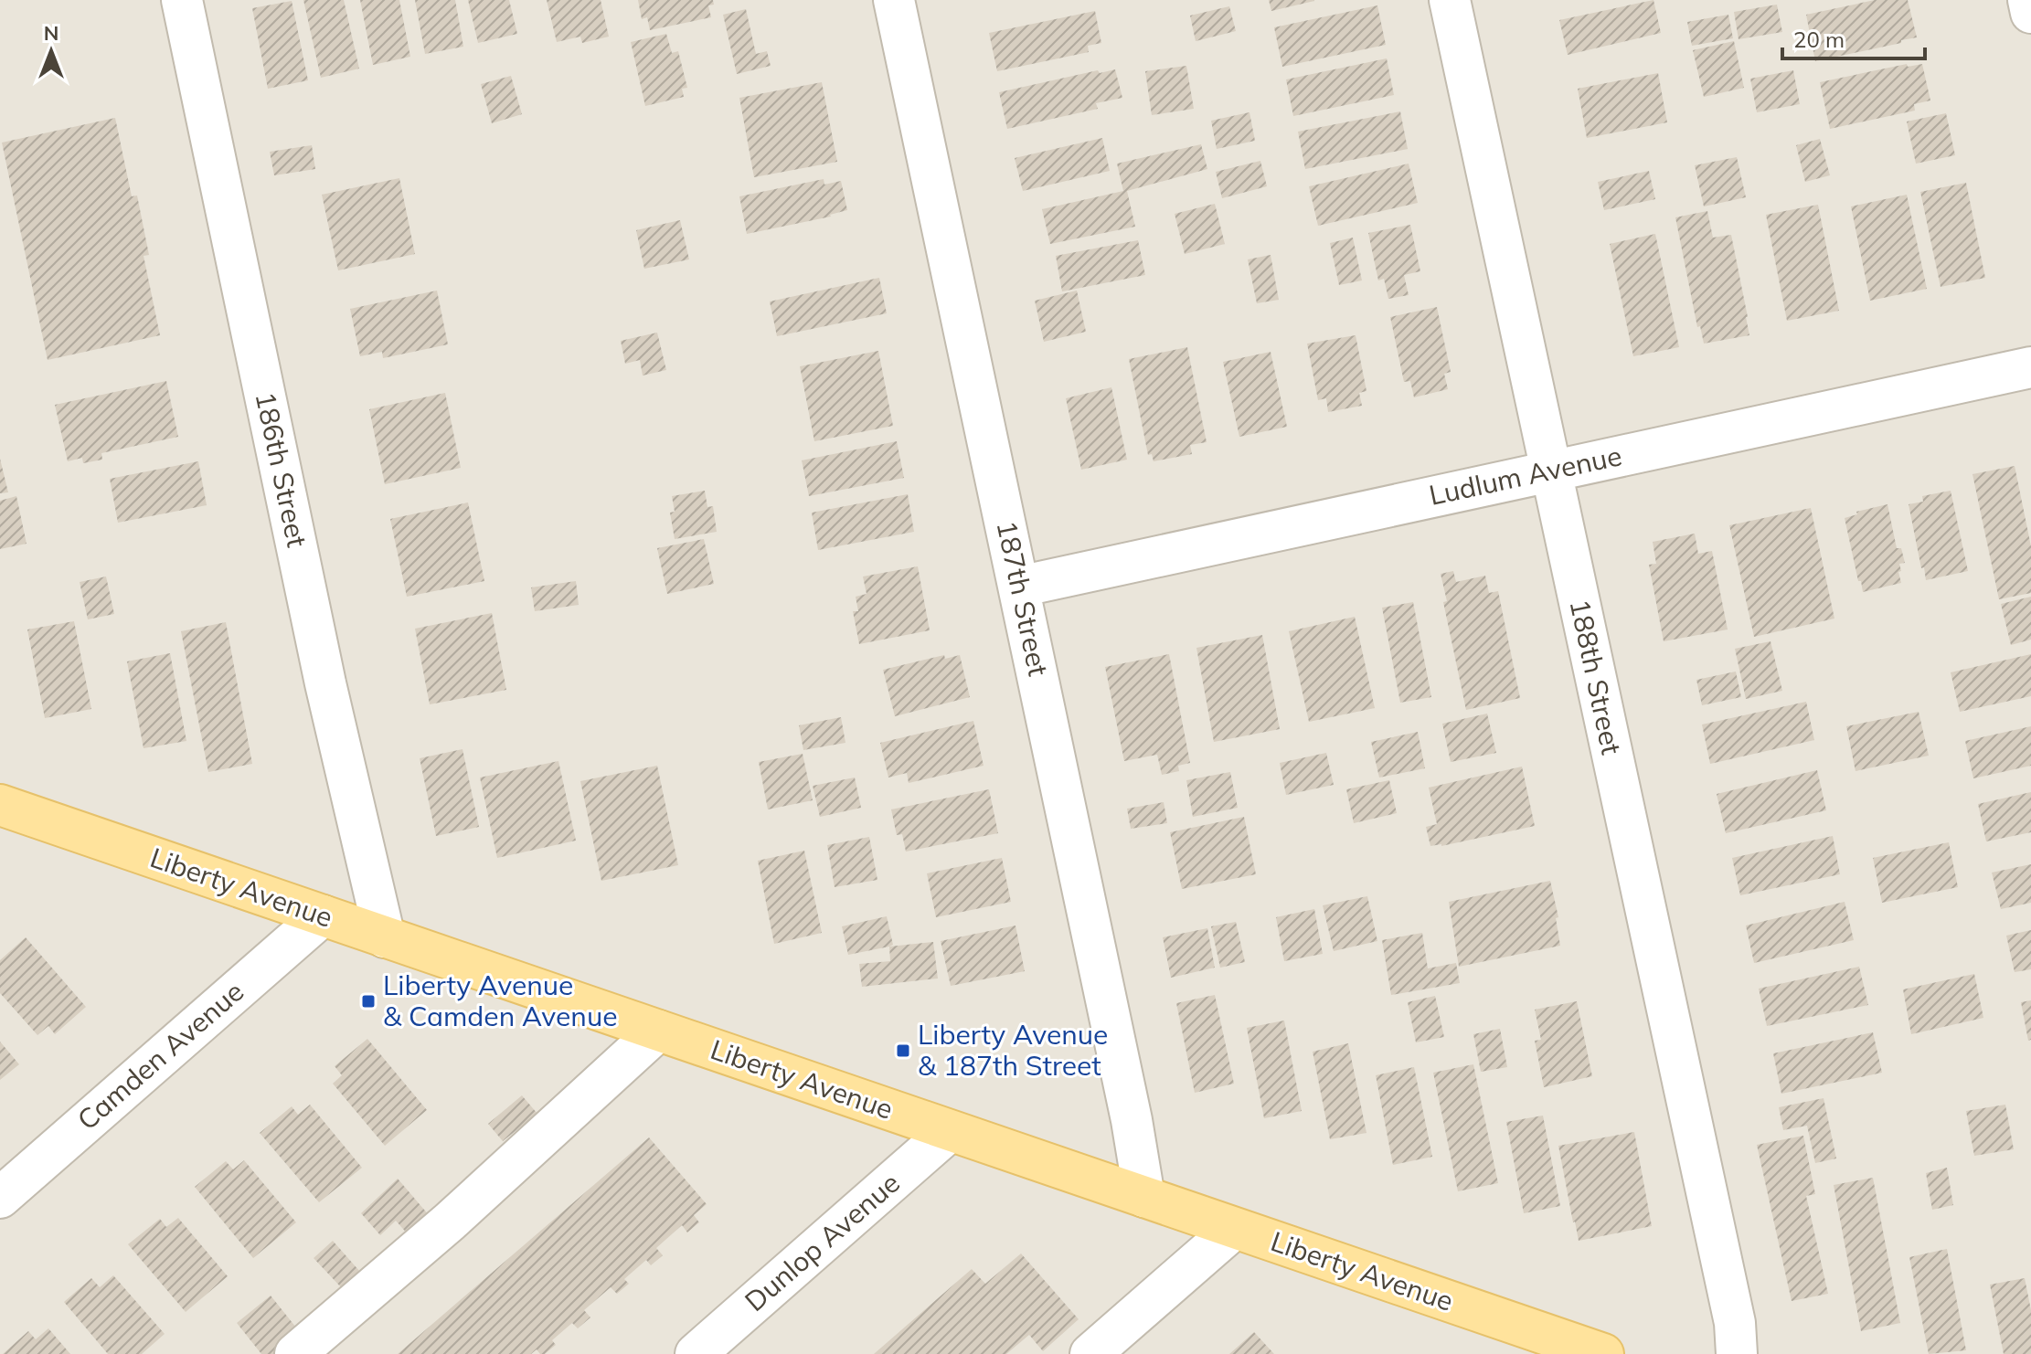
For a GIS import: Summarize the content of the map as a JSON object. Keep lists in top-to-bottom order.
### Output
{
  "streets": {
    "main road": ["Liberty Avenue"],
    "street": [
      "186th Street",
      "Ludlum Avenue",
      "187th Street",
      "188th Street",
      "Camden Avenue",
      "Dunlop Avenue"
    ]
  },
  "crossings": [
    ["186th Street", "Liberty Avenue"],
    ["Ludlum Avenue", "187th Street"],
    ["Ludlum Avenue", "188th Street"],
    ["187th Street", "Liberty Avenue"],
    ["Liberty Avenue", "Camden Avenue"],
    ["Liberty Avenue", "Dunlop Avenue"]
  ],
  "places": {
    "transit": ["Liberty Avenue & Camden Avenue", "Liberty Avenue & 187th Street"]
  },
  "scale_bar": "20 m",
  "north": "top"
}
